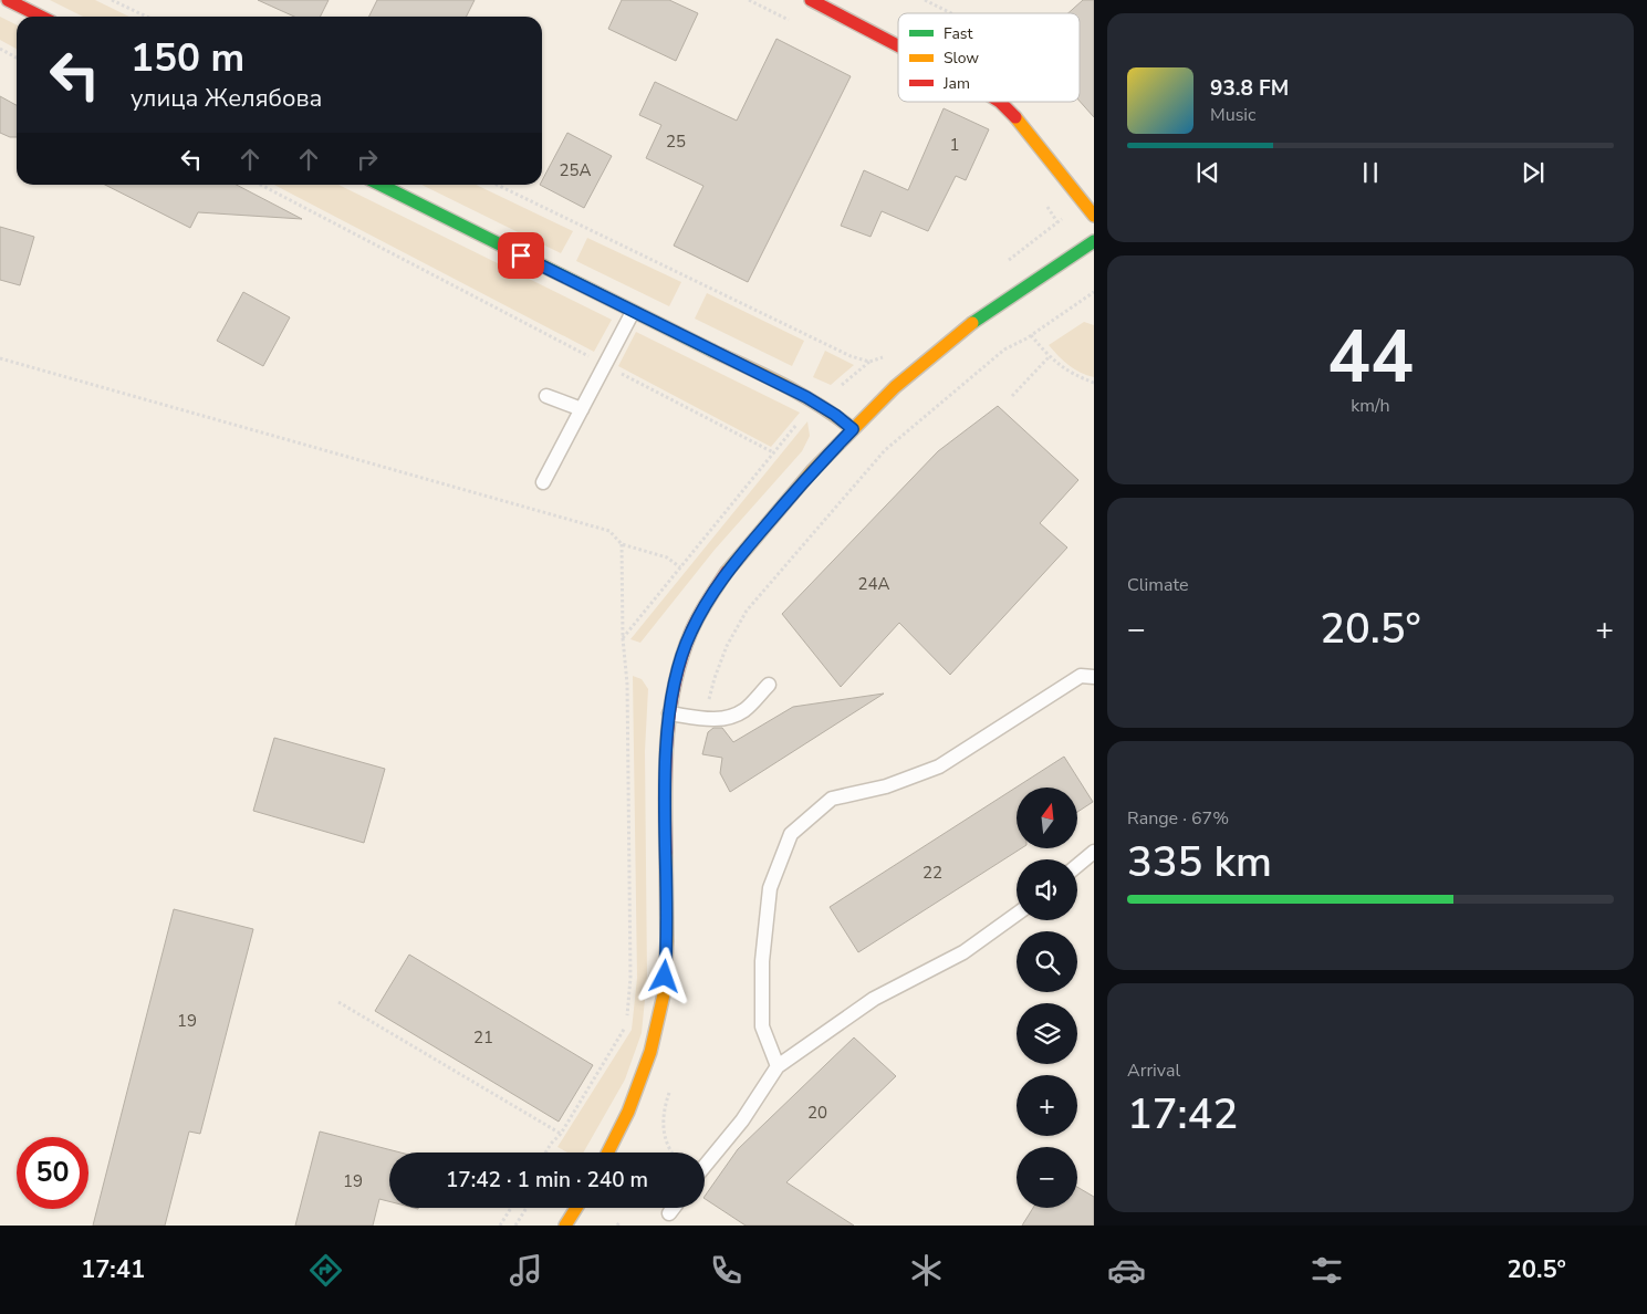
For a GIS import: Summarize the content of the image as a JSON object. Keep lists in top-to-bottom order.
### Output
{
  "house_numbers": [
    "25",
    "1",
    "25А",
    "24А",
    "22",
    "19",
    "21",
    "20",
    "19"
  ],
  "legend": ["Fast", "Slow", "Jam"],
  "north": "top",
  "page": {
    "turn": ["150 m", "улица Желябова"],
    "song": ["93.8 FM", "Music"],
    "tile": [
      ["44", "km/h"],
      "Climate",
      ["Range · 67%", "335 km"],
      ["Arrival", "17:42"]
    ],
    "heat": ["−", "20.5°", "+"],
    "map_buttons": ["+", "−"],
    "limit": "50",
    "trip": "17:42 · 1 min · 240 m",
    "tabs": ["17:41", "20.5°"]
  }
}
